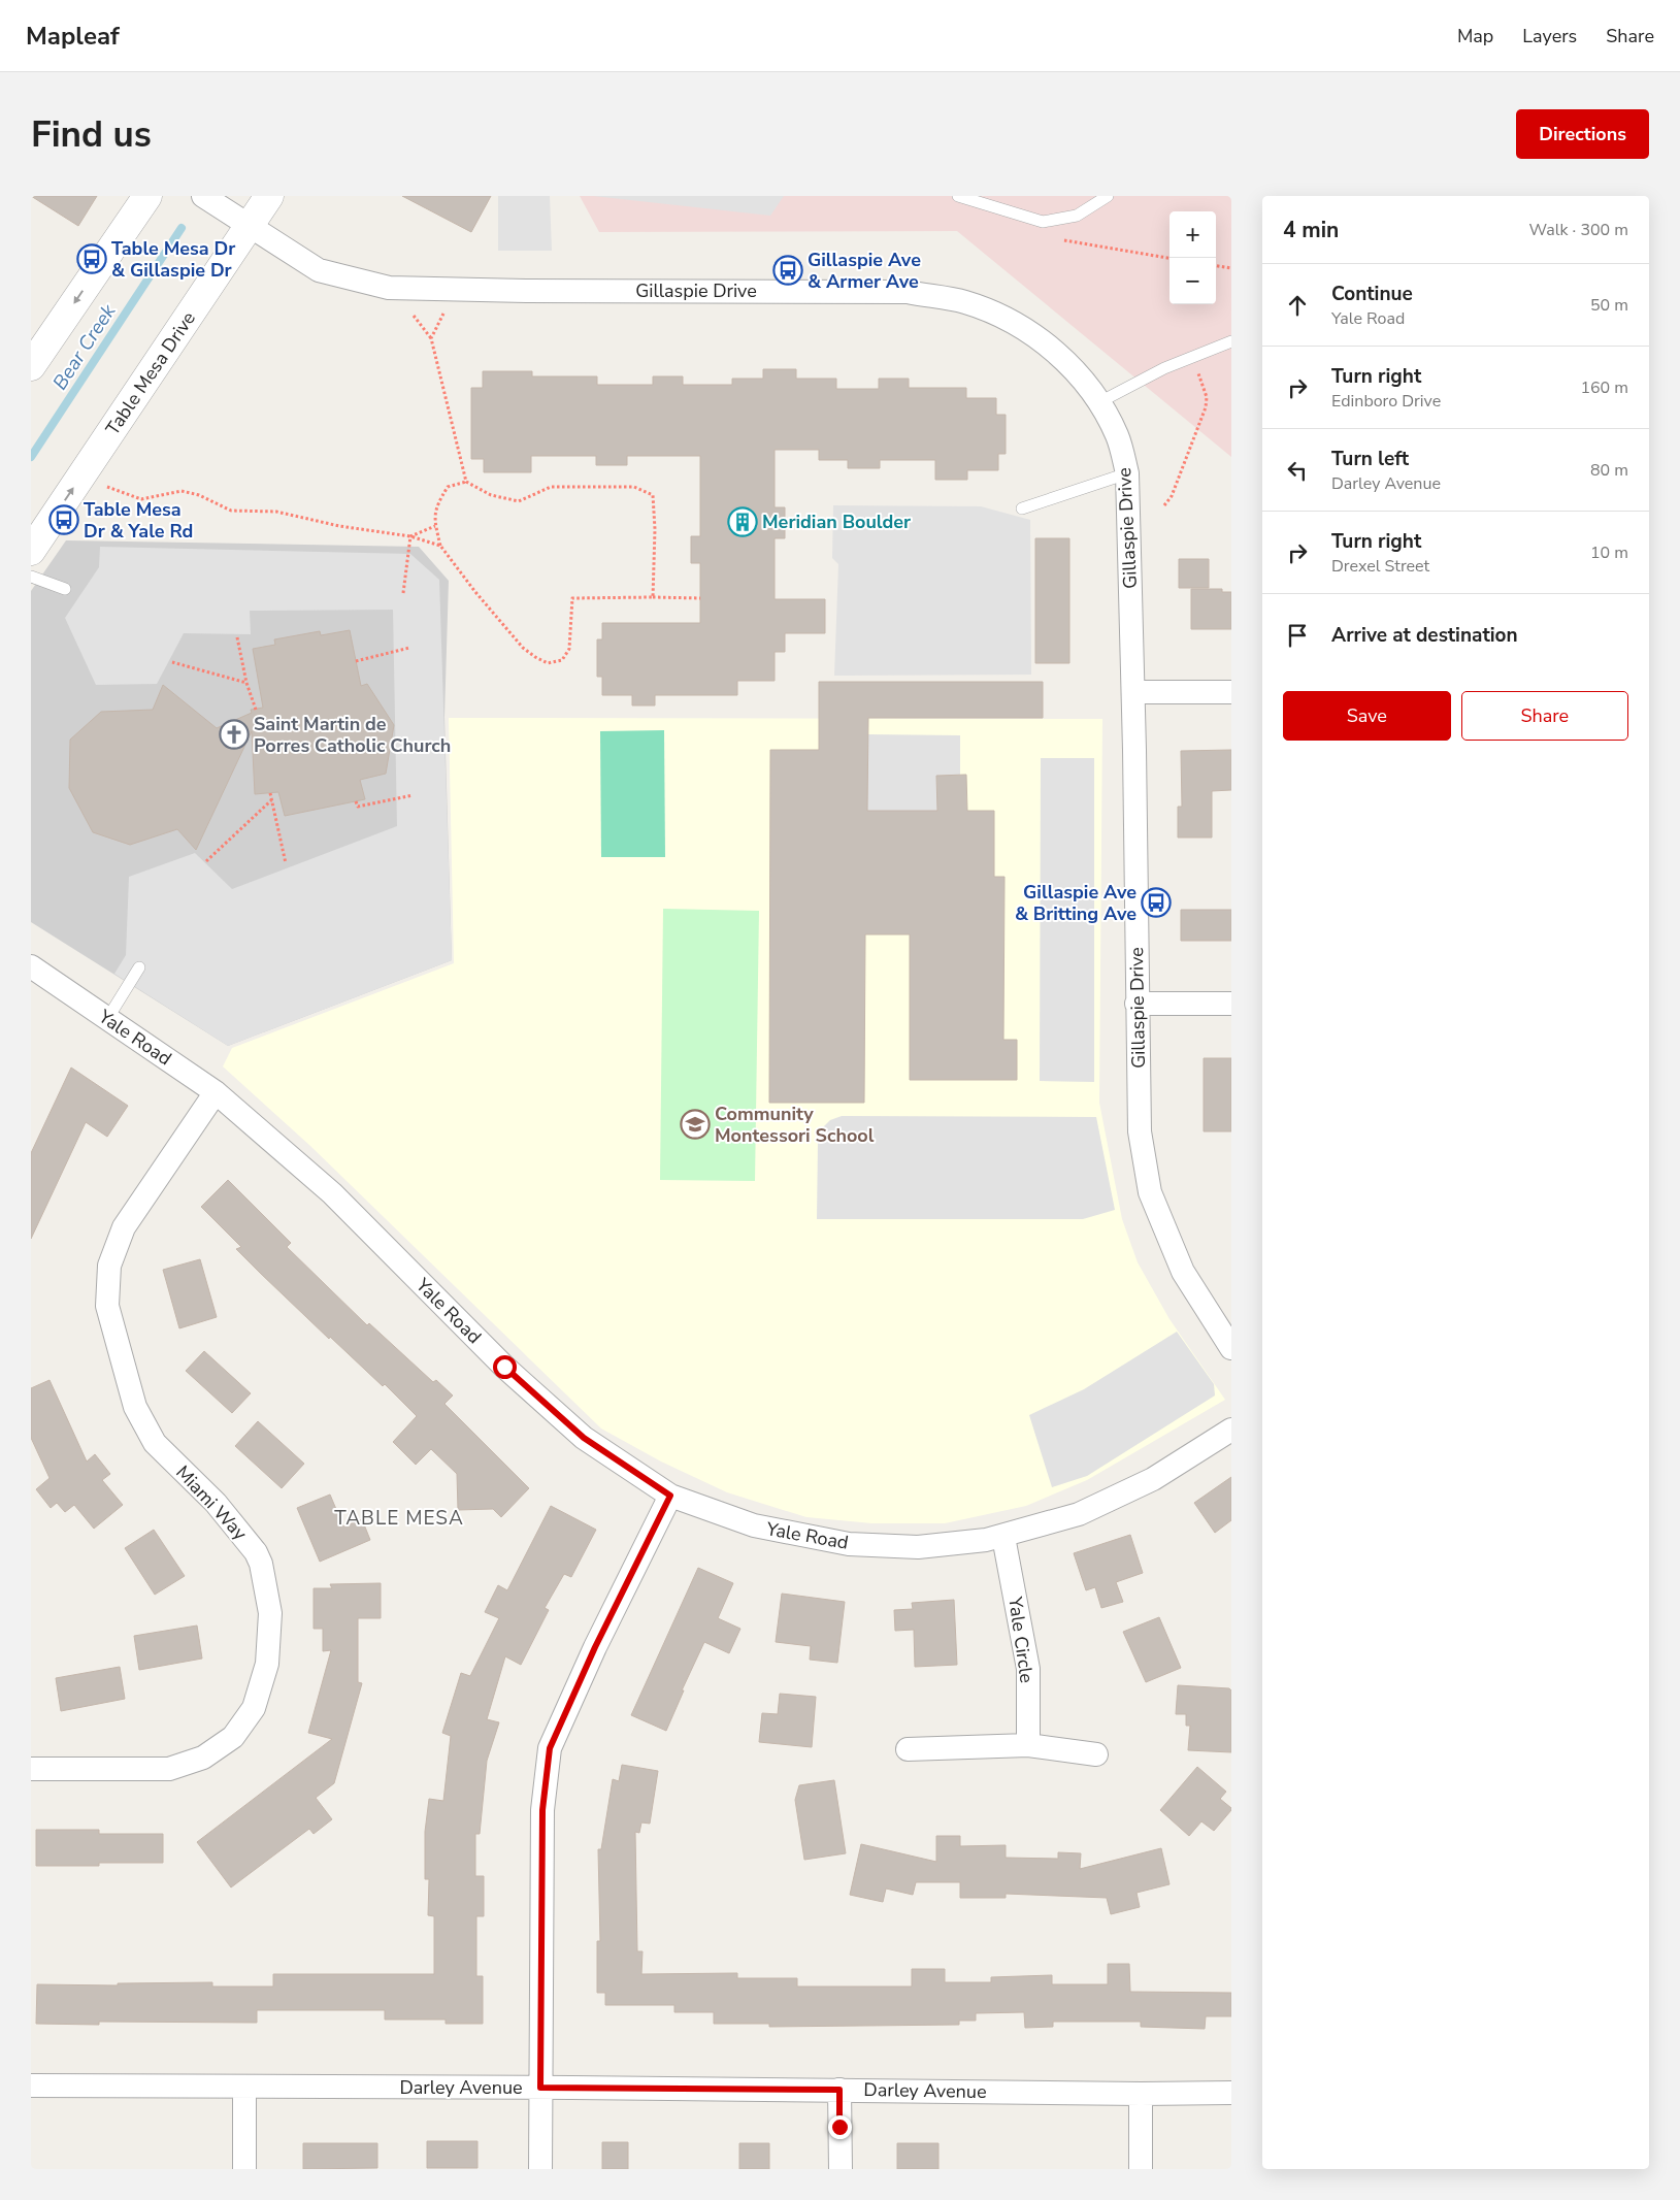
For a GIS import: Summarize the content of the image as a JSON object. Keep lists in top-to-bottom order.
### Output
{
  "streets": {
    "street": [
      "Gillaspie Drive",
      "Table Mesa Drive",
      "Yale Road",
      "Miami Way",
      "Yale Circle",
      "Darley Avenue"
    ]
  },
  "crossings": [
    ["Gillaspie Drive", "Table Mesa Drive"],
    ["Yale Road", "Miami Way"],
    ["Yale Road", "Yale Circle"]
  ],
  "districts": ["TABLE MESA"],
  "water": ["Bear Creek"],
  "places": {
    "bus stop": [
      "Table Mesa Dr & Gillaspie Dr",
      "Gillaspie Ave & Armer Ave",
      "Table Mesa Dr & Yale Rd",
      "Gillaspie Ave & Britting Ave"
    ],
    "building": ["Meridian Boulder"],
    "church": ["Saint Martin de Porres Catholic Church"],
    "school or university": ["Community Montessori School"]
  },
  "page": {
    "header": "Mapleaf",
    "nav": ["Map", "Layers", "Share"],
    "buttons": [
      "Directions",
      ["Save", "Share"]
    ],
    "title": "Find us",
    "heading": ["4 min", "Walk · 300 m"],
    "map_buttons": ["+", "−"],
    "list": [
      ["Continue", "Yale Road", "50 m"],
      ["Turn right", "Edinboro Drive", "160 m"],
      ["Turn left", "Darley Avenue", "80 m"],
      ["Turn right", "Drexel Street", "10 m"],
      "Arrive at destination"
    ]
  }
}
